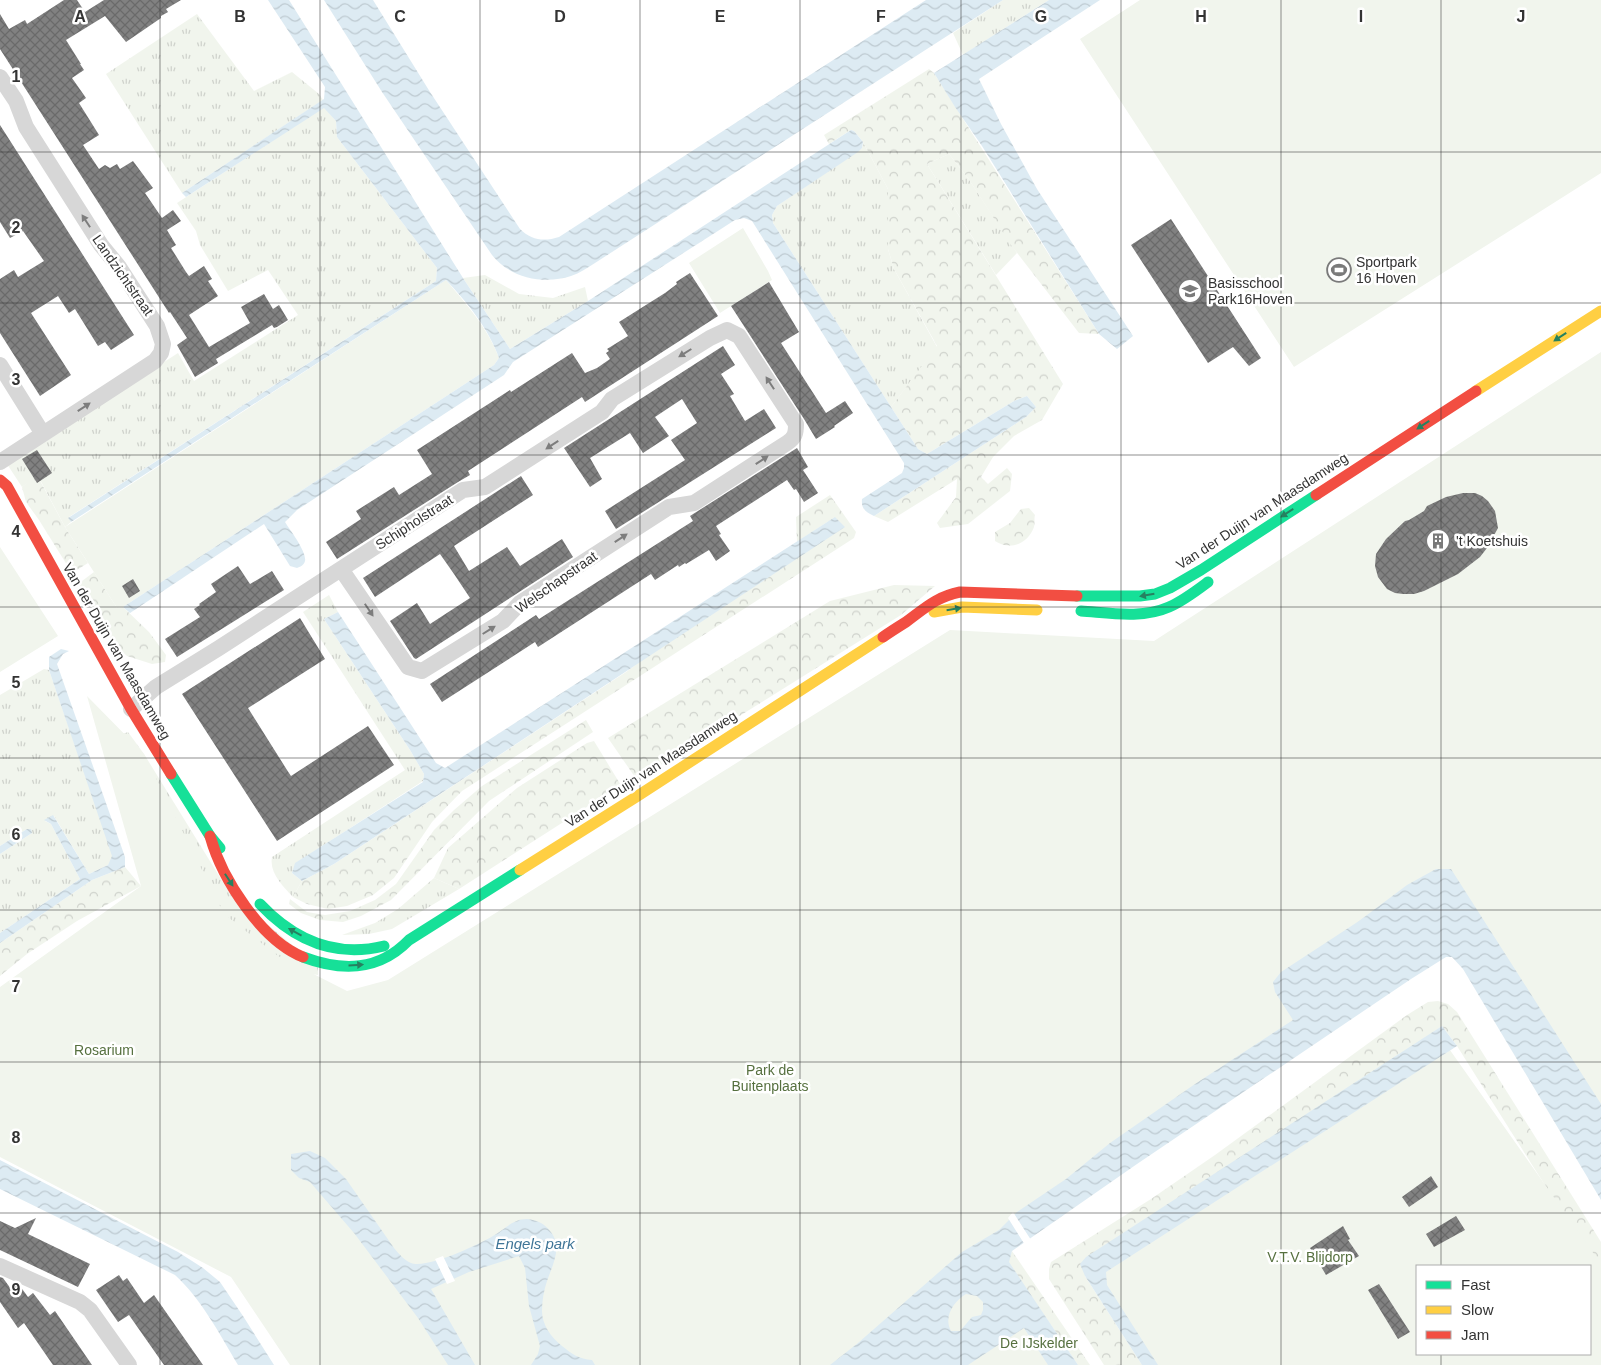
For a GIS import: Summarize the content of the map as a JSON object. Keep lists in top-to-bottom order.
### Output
{
  "streets": {
    "street": [
      "Landzichtstraat",
      "Van der Duijn van Maasdamweg",
      "Schipholstraat",
      "Welschapstraat"
    ]
  },
  "crossings": [
    ["Van der Duijn van Maasdamweg", "Schipholstraat"],
    ["Schipholstraat", "Welschapstraat"]
  ],
  "one_way": ["Schipholstraat"],
  "water": ["Engels park"],
  "parks": [
    "Rosarium",
    "Park de Buitenplaats",
    "V.T.V. Blijdorp",
    "De IJskelder"
  ],
  "places": {
    "sports": ["Sportpark 16 Hoven"],
    "school or university": ["Basisschool Park16Hoven"],
    "building": ["'t Koetshuis"]
  },
  "legend": ["Fast", "Slow", "Jam"],
  "grid": {
    "columns": [
      "A",
      "B",
      "C",
      "D",
      "E",
      "F",
      "G",
      "H",
      "I",
      "J"
    ],
    "rows": [
      "1",
      "2",
      "3",
      "4",
      "5",
      "6",
      "7",
      "8",
      "9"
    ]
  }
}
